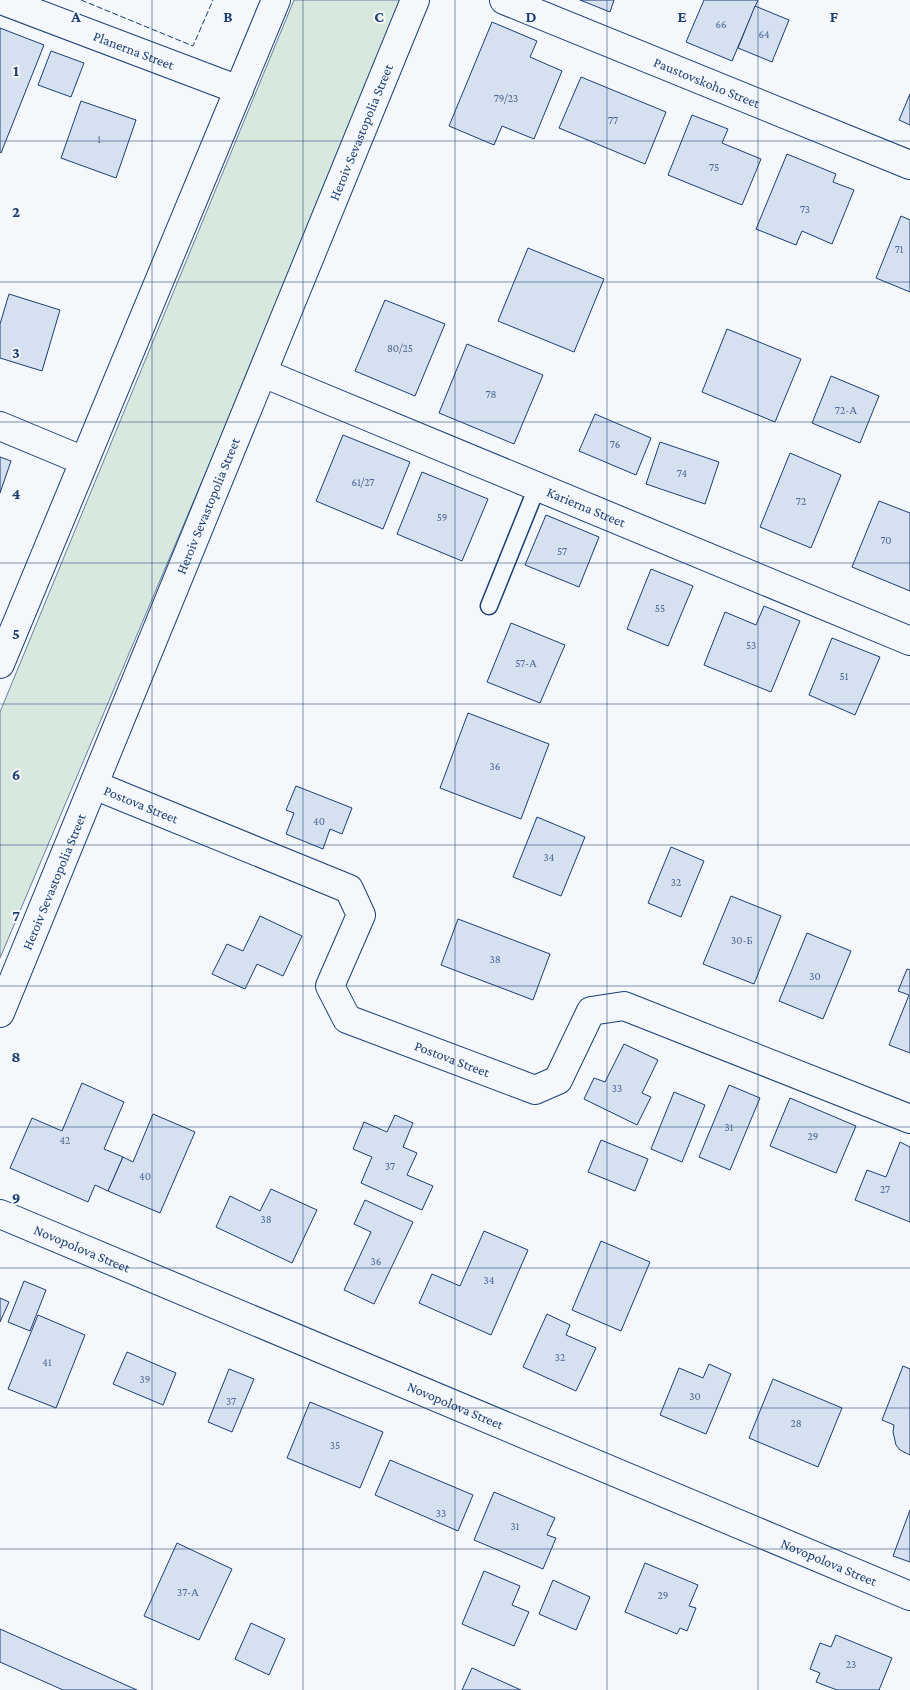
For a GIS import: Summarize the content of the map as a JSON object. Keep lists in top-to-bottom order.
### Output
{
  "streets": {
    "street": [
      "Planerna Street",
      "Paustovskoho Street",
      "Heroiv Sevastopolia Street",
      "Karierna Street",
      "Postova Street",
      "Novopolova Street"
    ]
  },
  "crossings": [
    ["Heroiv Sevastopolia Street", "Karierna Street"],
    ["Heroiv Sevastopolia Street", "Postova Street"]
  ],
  "house_numbers": [
    "66",
    "64",
    "79/23",
    "77",
    "1",
    "75",
    "73",
    "71",
    "80/25",
    "78",
    "72-А",
    "76",
    "74",
    "61/27",
    "72",
    "59",
    "70",
    "57",
    "55",
    "53",
    "57-А",
    "51",
    "36",
    "40",
    "34",
    "32",
    "30-Б",
    "38",
    "30",
    "33",
    "31",
    "29",
    "42",
    "37",
    "40",
    "27",
    "38",
    "36",
    "34",
    "32",
    "41",
    "39",
    "30",
    "37",
    "28",
    "35",
    "33",
    "31",
    "37-А",
    "29",
    "23"
  ],
  "grid": {
    "columns": [
      "A",
      "B",
      "C",
      "D",
      "E",
      "F"
    ],
    "rows": [
      "1",
      "2",
      "3",
      "4",
      "5",
      "6",
      "7",
      "8",
      "9"
    ]
  }
}
